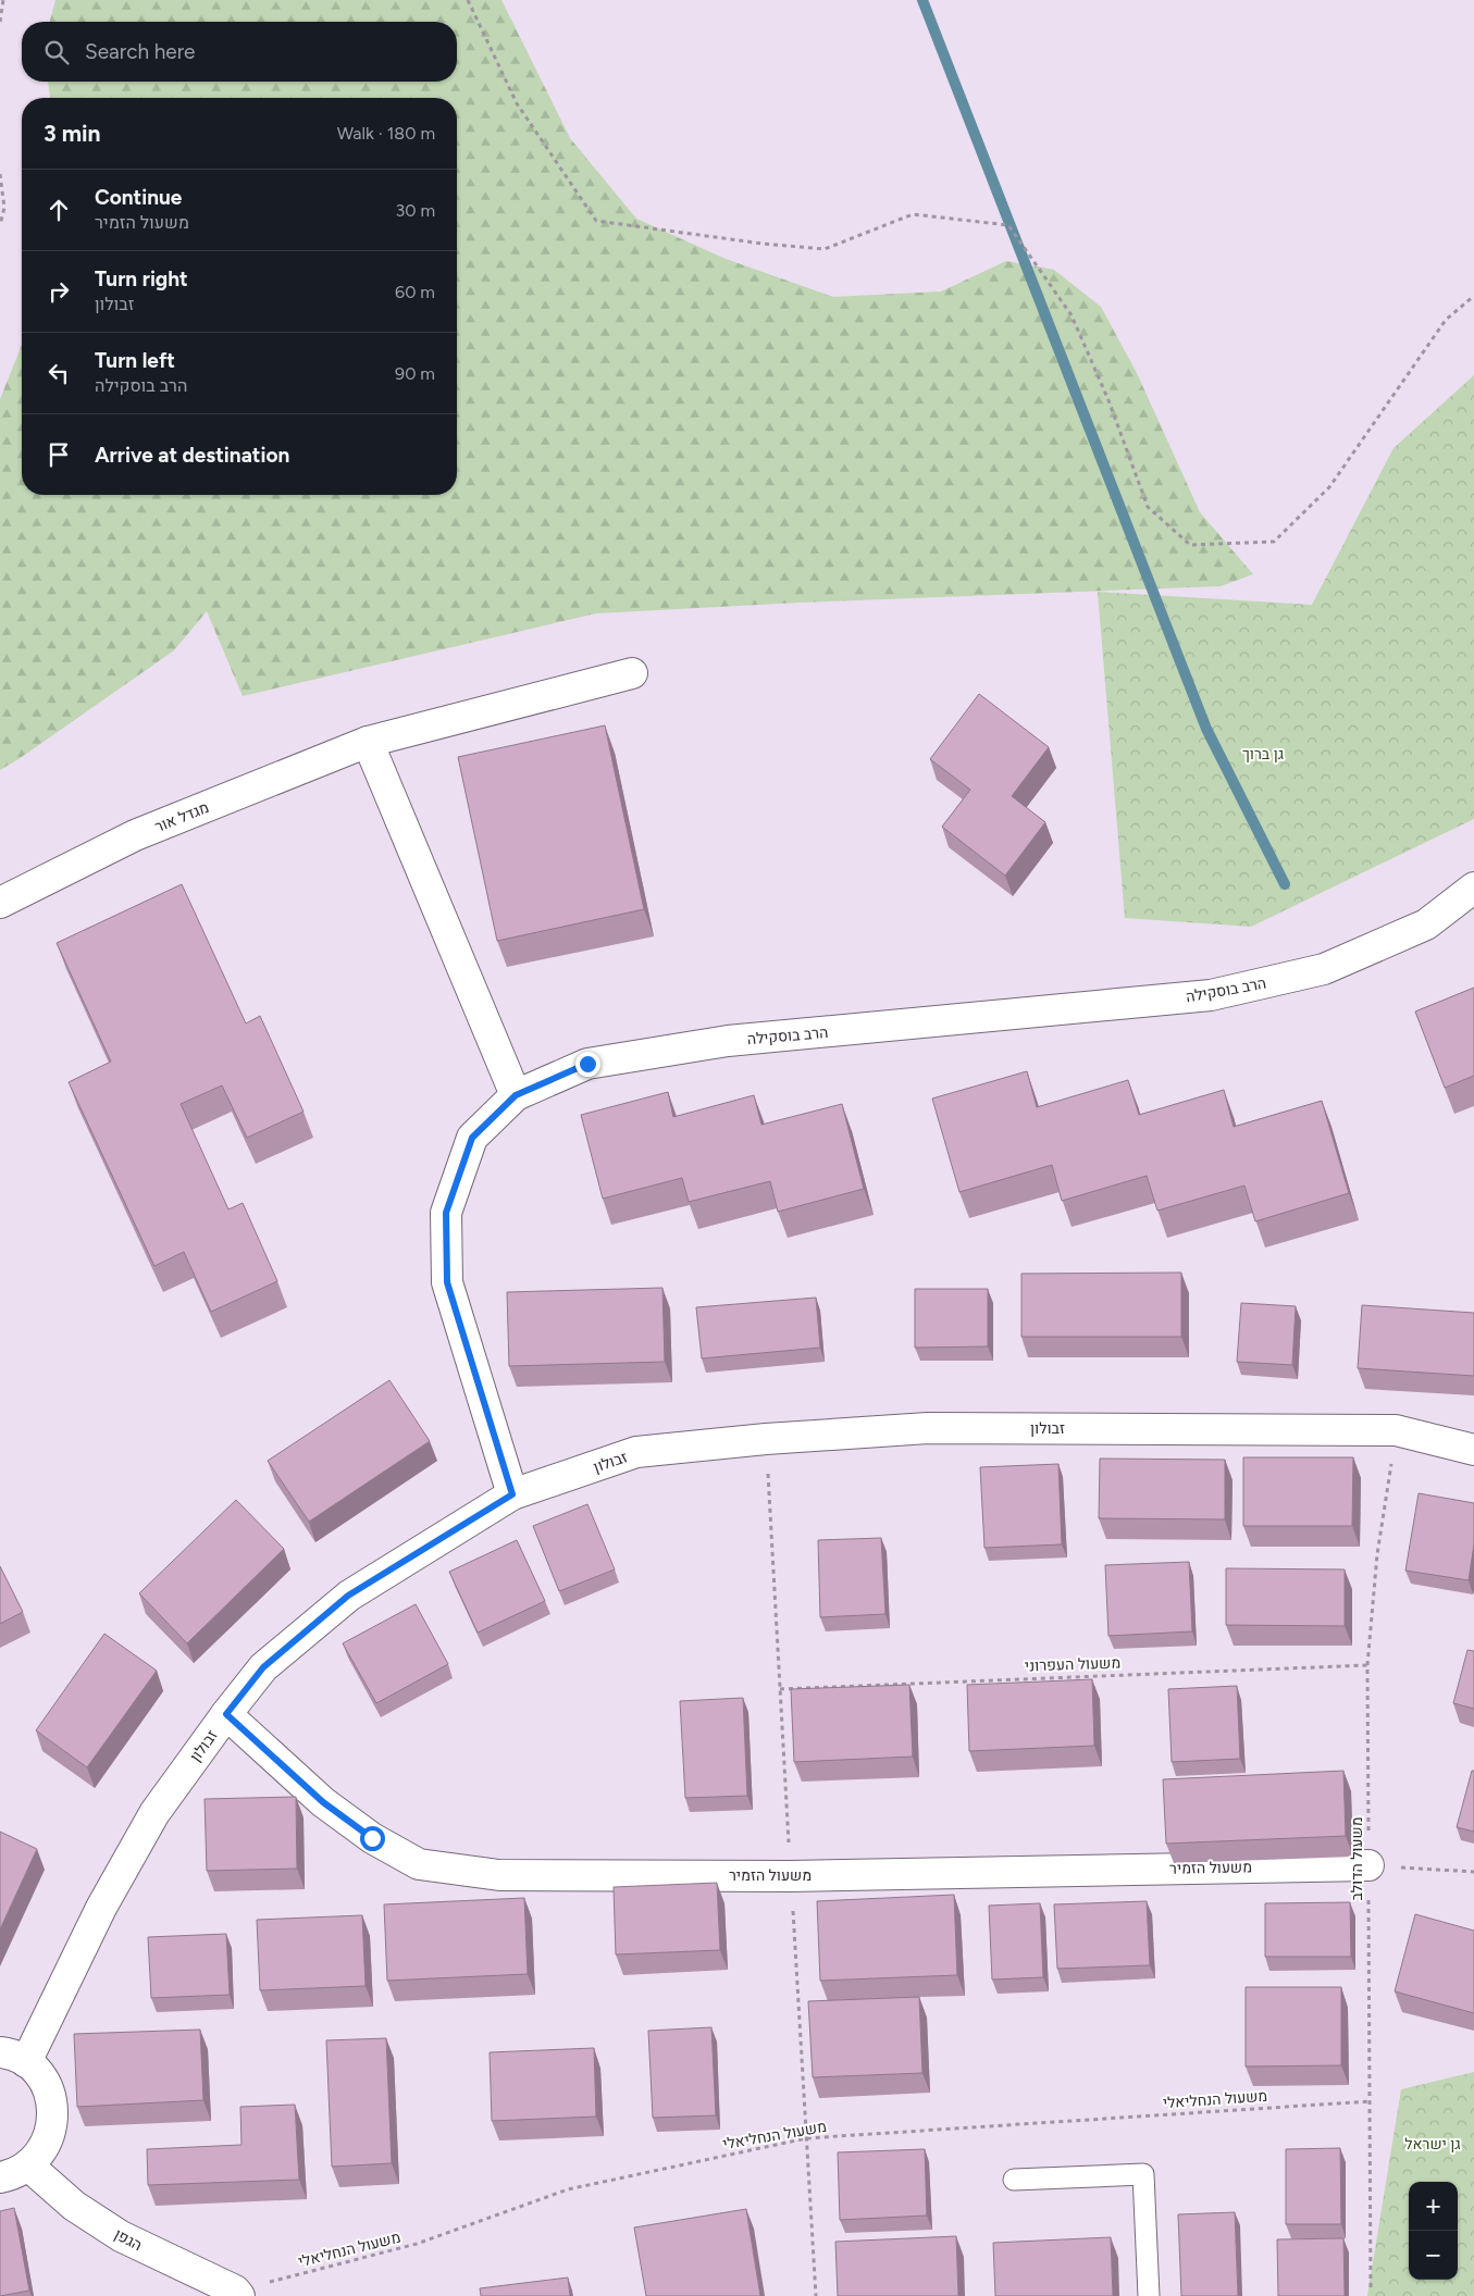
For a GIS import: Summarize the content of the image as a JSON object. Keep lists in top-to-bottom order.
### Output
{
  "streets": {
    "street": [
      "מגדל אור",
      "הרב בוסקילה",
      "זבולון",
      "משעול הזמיר",
      "הגפן"
    ],
    "path": ["משעול העפרוני", "משעול הדולב", "משעול הנחליאלי"]
  },
  "crossings": [
    ["הרב בוסקילה", "זבולון"],
    ["זבולון", "משעול הדולב"],
    ["זבולון", "משעול הזמיר"],
    ["משעול העפרוני", "משעול הדולב"],
    ["משעול הדולב", "משעול הזמיר"],
    ["משעול הדולב", "משעול הנחליאלי"],
    ["משעול הנחליאלי", "הגפן"]
  ],
  "parks": ["גן ברוך", "גן ישראל"],
  "page": {
    "search": "Search here",
    "heading": ["3 min", "Walk · 180 m"],
    "list": [
      ["Continue", "משעול הזמיר", "30 m"],
      ["Turn right", "זבולון", "60 m"],
      ["Turn left", "הרב בוסקילה", "90 m"],
      "Arrive at destination"
    ],
    "map_buttons": ["+", "−"]
  }
}
